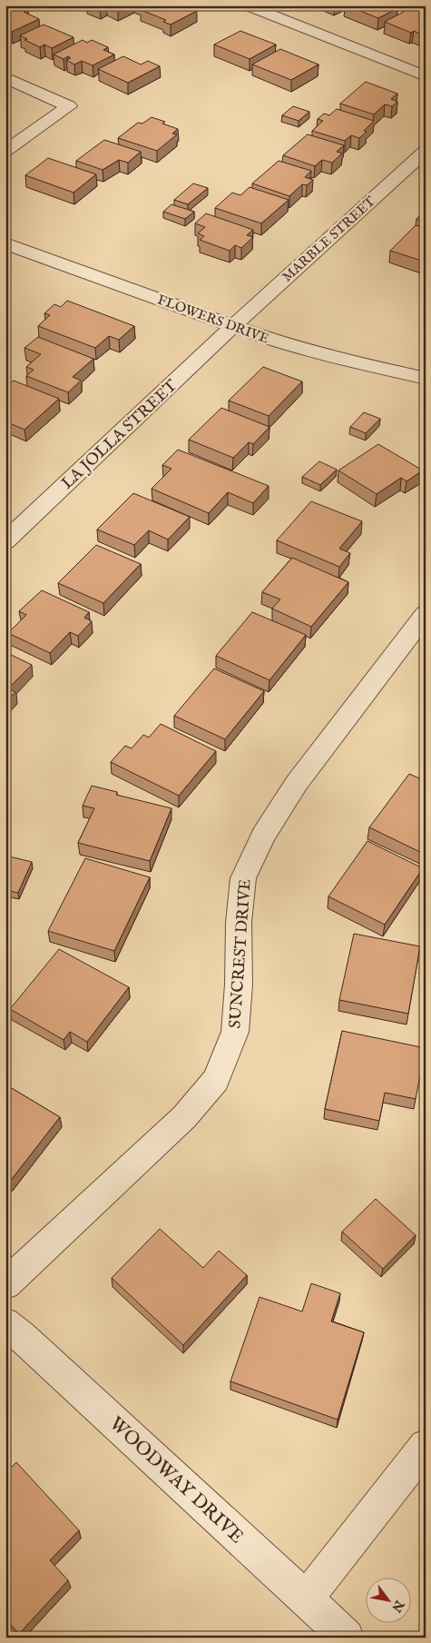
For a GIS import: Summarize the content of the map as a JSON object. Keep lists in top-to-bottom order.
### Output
{
  "streets": {
    "street": [
      "MARBLE STREET",
      "FLOWERS DRIVE",
      "LA JOLLA STREET",
      "SUNCREST DRIVE",
      "WOODWAY DRIVE"
    ]
  },
  "crossings": [
    ["MARBLE STREET", "FLOWERS DRIVE"],
    ["MARBLE STREET", "LA JOLLA STREET"],
    ["FLOWERS DRIVE", "LA JOLLA STREET"]
  ],
  "north": "bottom right"
}
